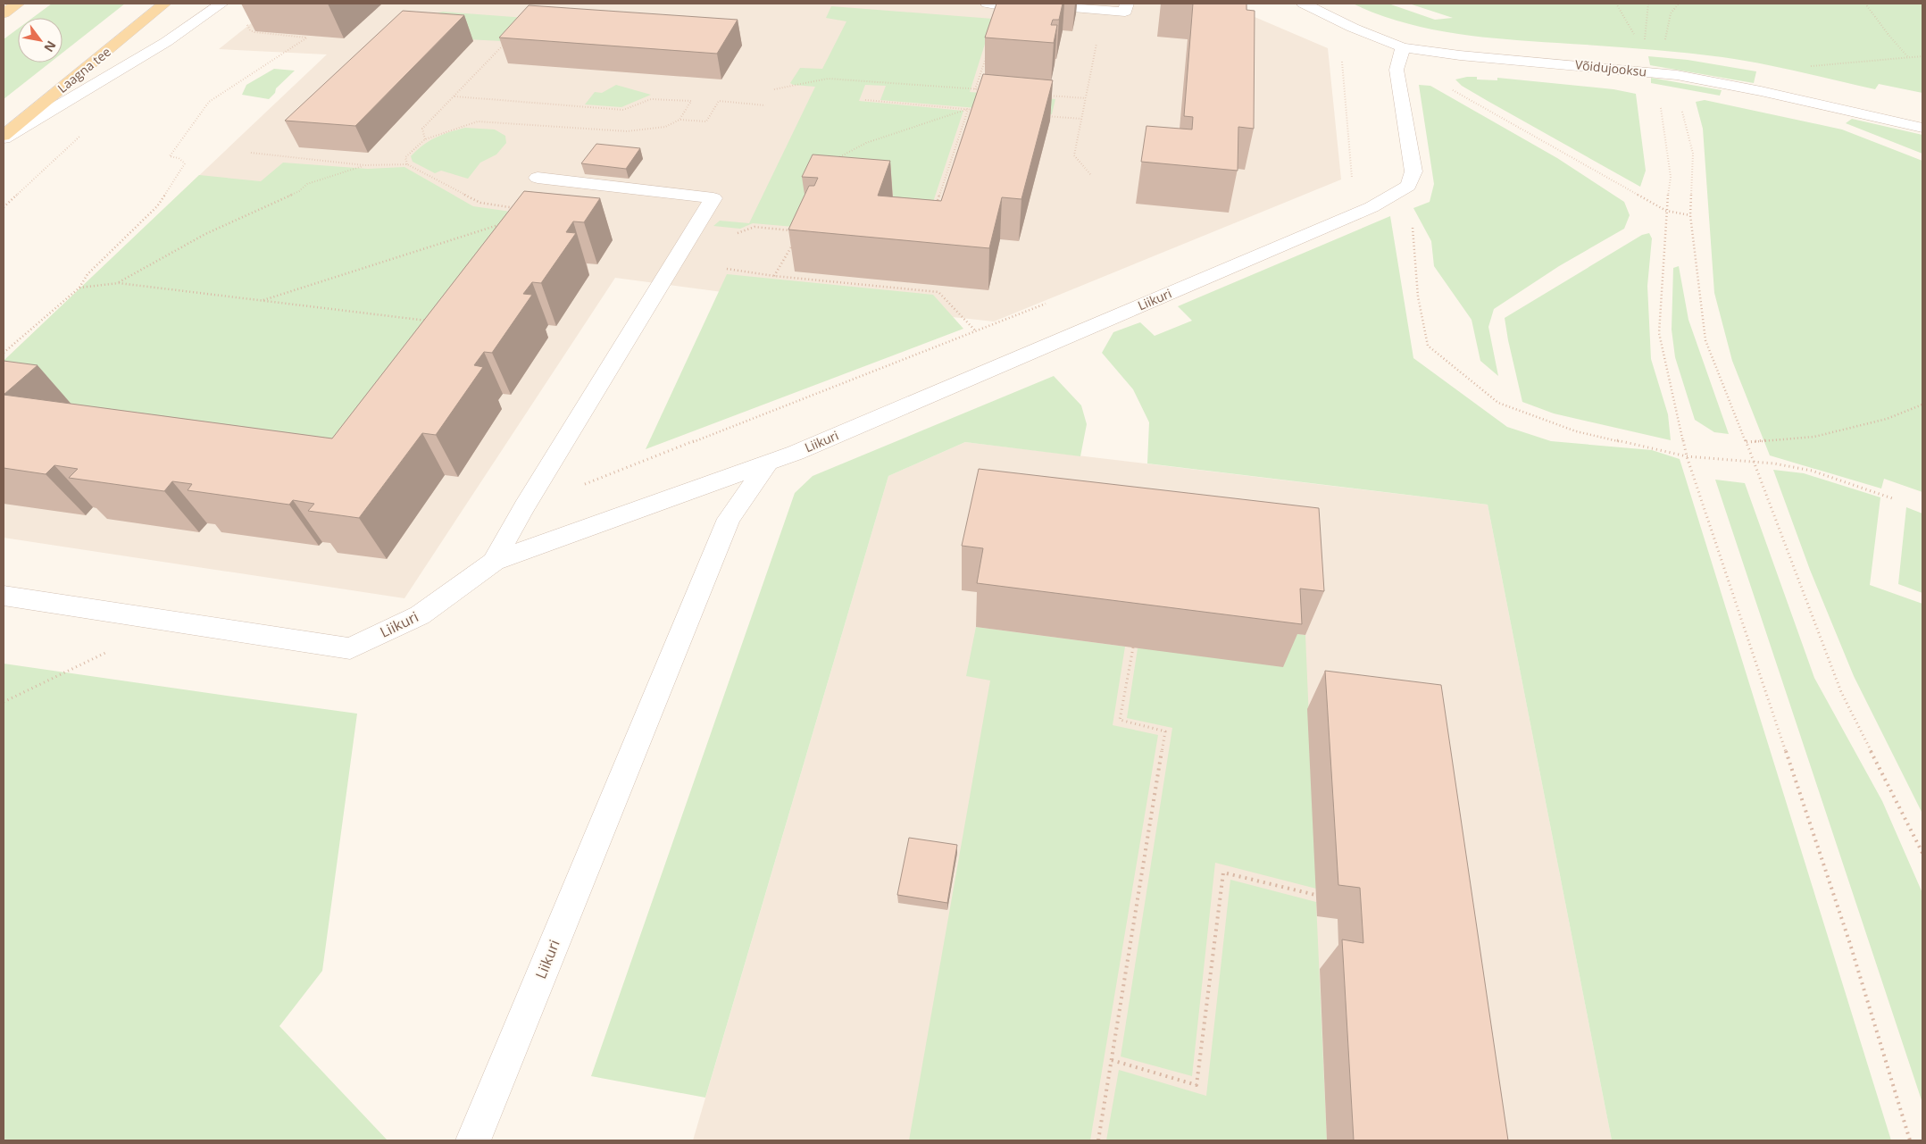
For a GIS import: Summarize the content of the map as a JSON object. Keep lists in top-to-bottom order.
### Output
{
  "streets": {
    "main road": ["Laagna tee"],
    "street": ["Võidujooksu", "Liikuri"]
  },
  "crossings": [
    ["Võidujooksu", "Liikuri"]
  ],
  "north": "bottom right"
}
